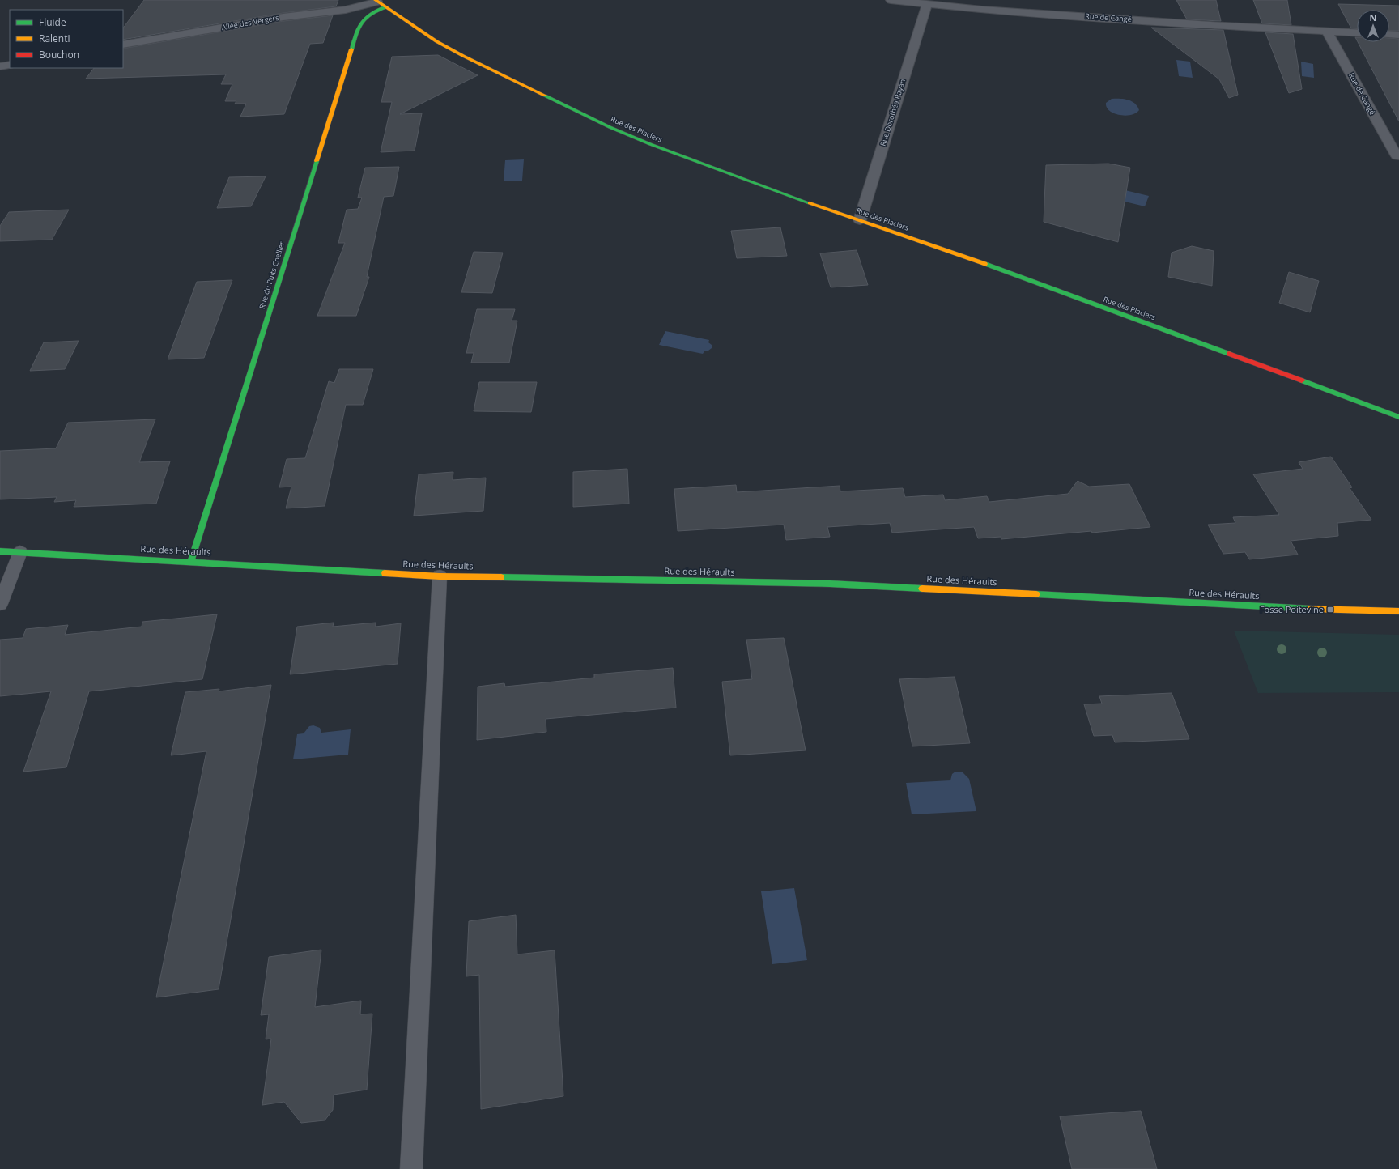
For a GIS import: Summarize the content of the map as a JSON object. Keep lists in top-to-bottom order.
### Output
{
  "streets": {
    "street": [
      "Rue de Cangé",
      "Allée des Vergers",
      "Rue Dorothéa Payan",
      "Rue des Placiers",
      "Rue du Puits Coellier",
      "Rue des Héraults"
    ]
  },
  "crossings": [
    ["Rue de Cangé", "Rue Dorothéa Payan"],
    ["Allée des Vergers", "Rue des Placiers"],
    ["Allée des Vergers", "Rue du Puits Coellier"],
    ["Rue Dorothéa Payan", "Rue des Placiers"],
    ["Rue des Placiers", "Rue du Puits Coellier"],
    ["Rue du Puits Coellier", "Rue des Héraults"]
  ],
  "places": {
    "transit": ["Fosse Poitevine"]
  },
  "legend": ["Fluide", "Ralenti", "Bouchon"],
  "north": "top"
}
